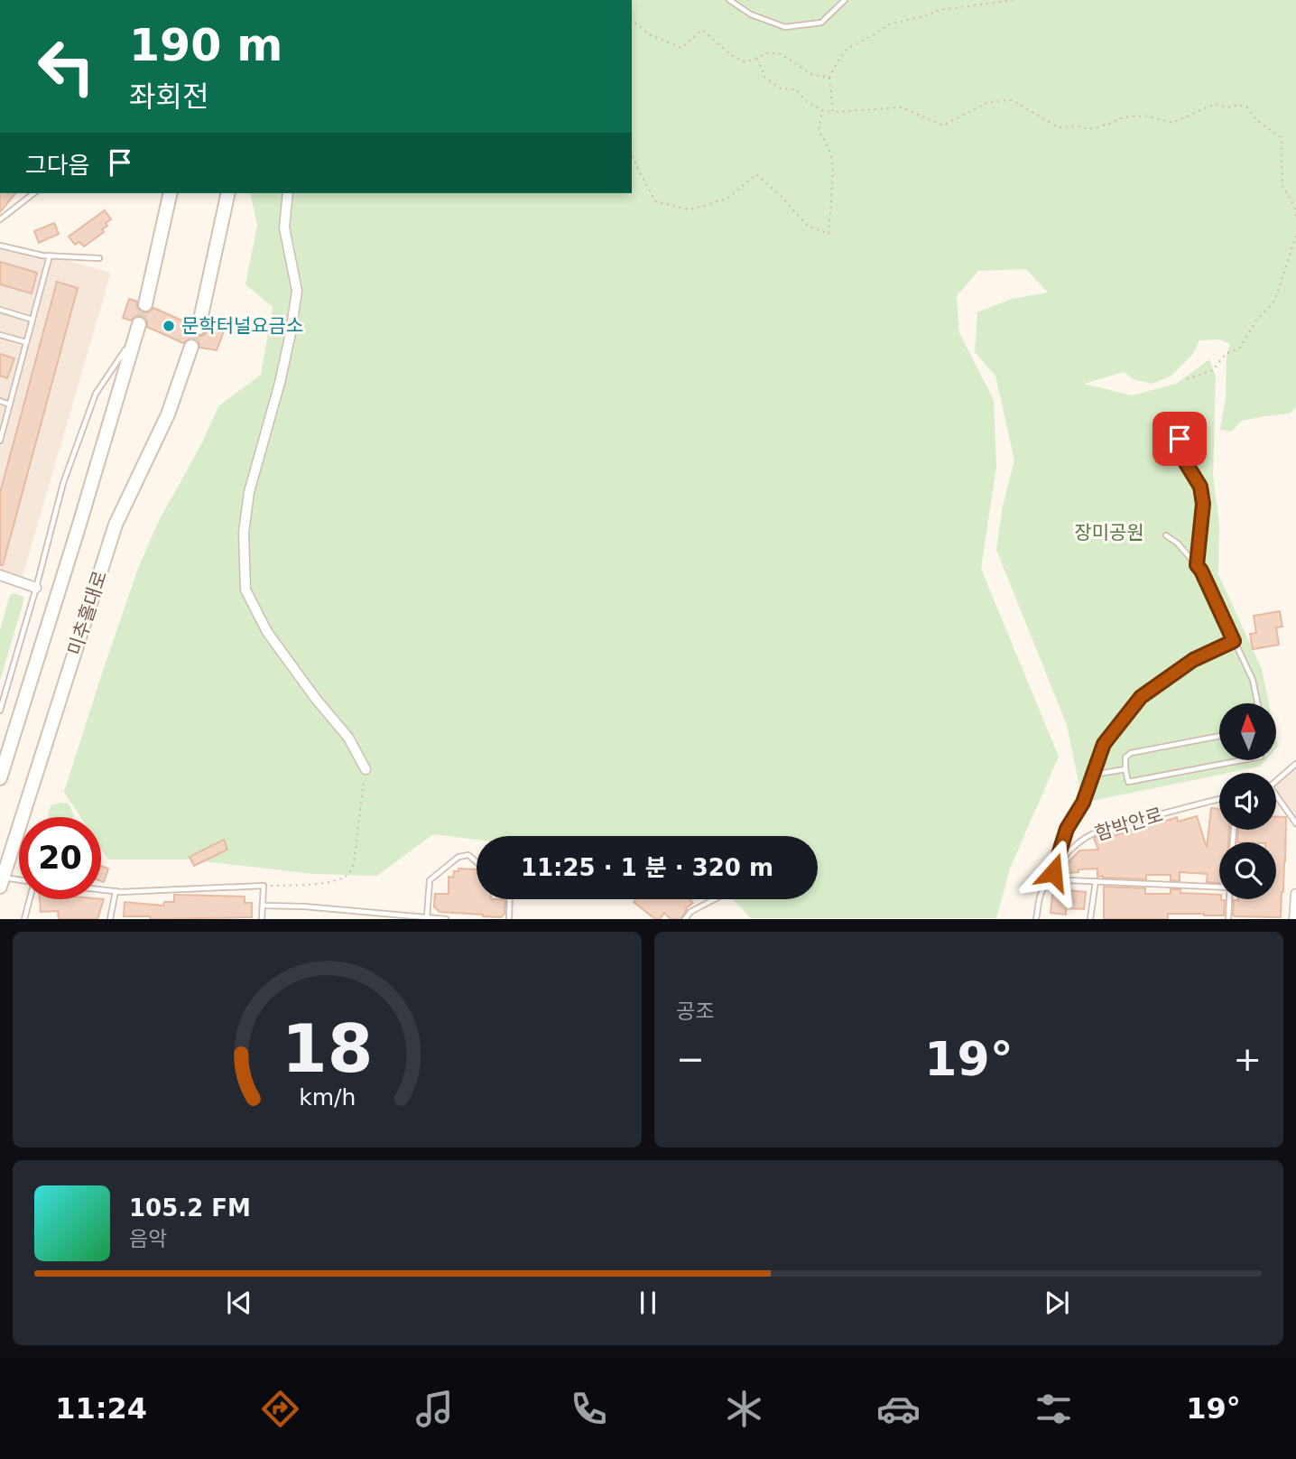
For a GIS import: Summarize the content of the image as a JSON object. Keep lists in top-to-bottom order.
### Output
{
  "streets": {
    "main road": ["미추홀대로"],
    "lane": ["함박안로"]
  },
  "parks": ["장미공원"],
  "places": ["문학터널요금소"],
  "north": "top",
  "page": {
    "turn": ["190 m", "좌회전"],
    "then": "그다음",
    "limit": "20",
    "trip": "11:25 · 1 분 · 320 m",
    "tile": "공조",
    "heat": ["−", "19°", "+"],
    "song": ["105.2 FM", "음악"],
    "tabs": ["11:24", "19°"],
    "gauge": ["18", "km/h"]
  }
}
